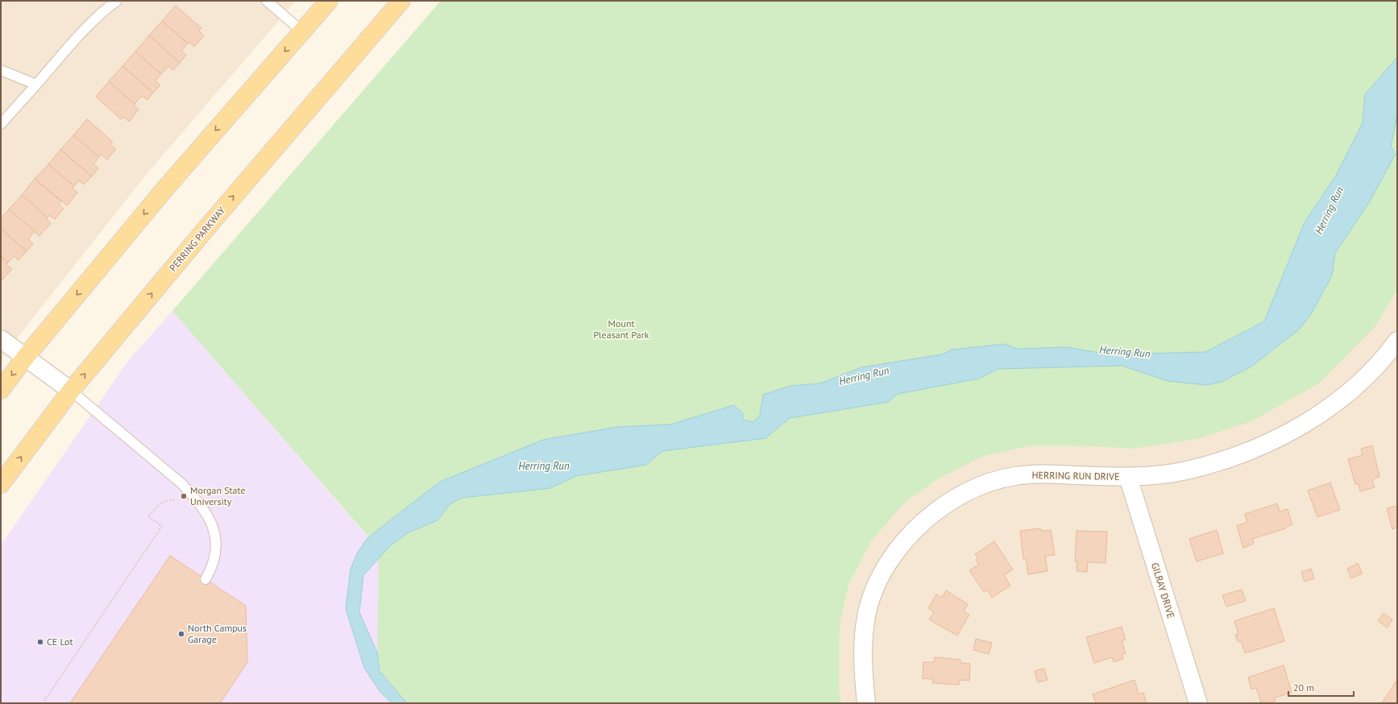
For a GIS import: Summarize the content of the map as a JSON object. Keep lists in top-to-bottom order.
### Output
{
  "streets": {
    "main road": ["PERRING PARKWAY"],
    "street": ["HERRING RUN DRIVE", "GILRAY DRIVE"]
  },
  "crossings": [
    ["HERRING RUN DRIVE", "GILRAY DRIVE"]
  ],
  "water": ["Herring Run"],
  "parks": ["Mount Pleasant Park"],
  "places": ["Morgan State University", "North Campus Garage", "CE Lot"],
  "scale_bar": "20 m"
}
